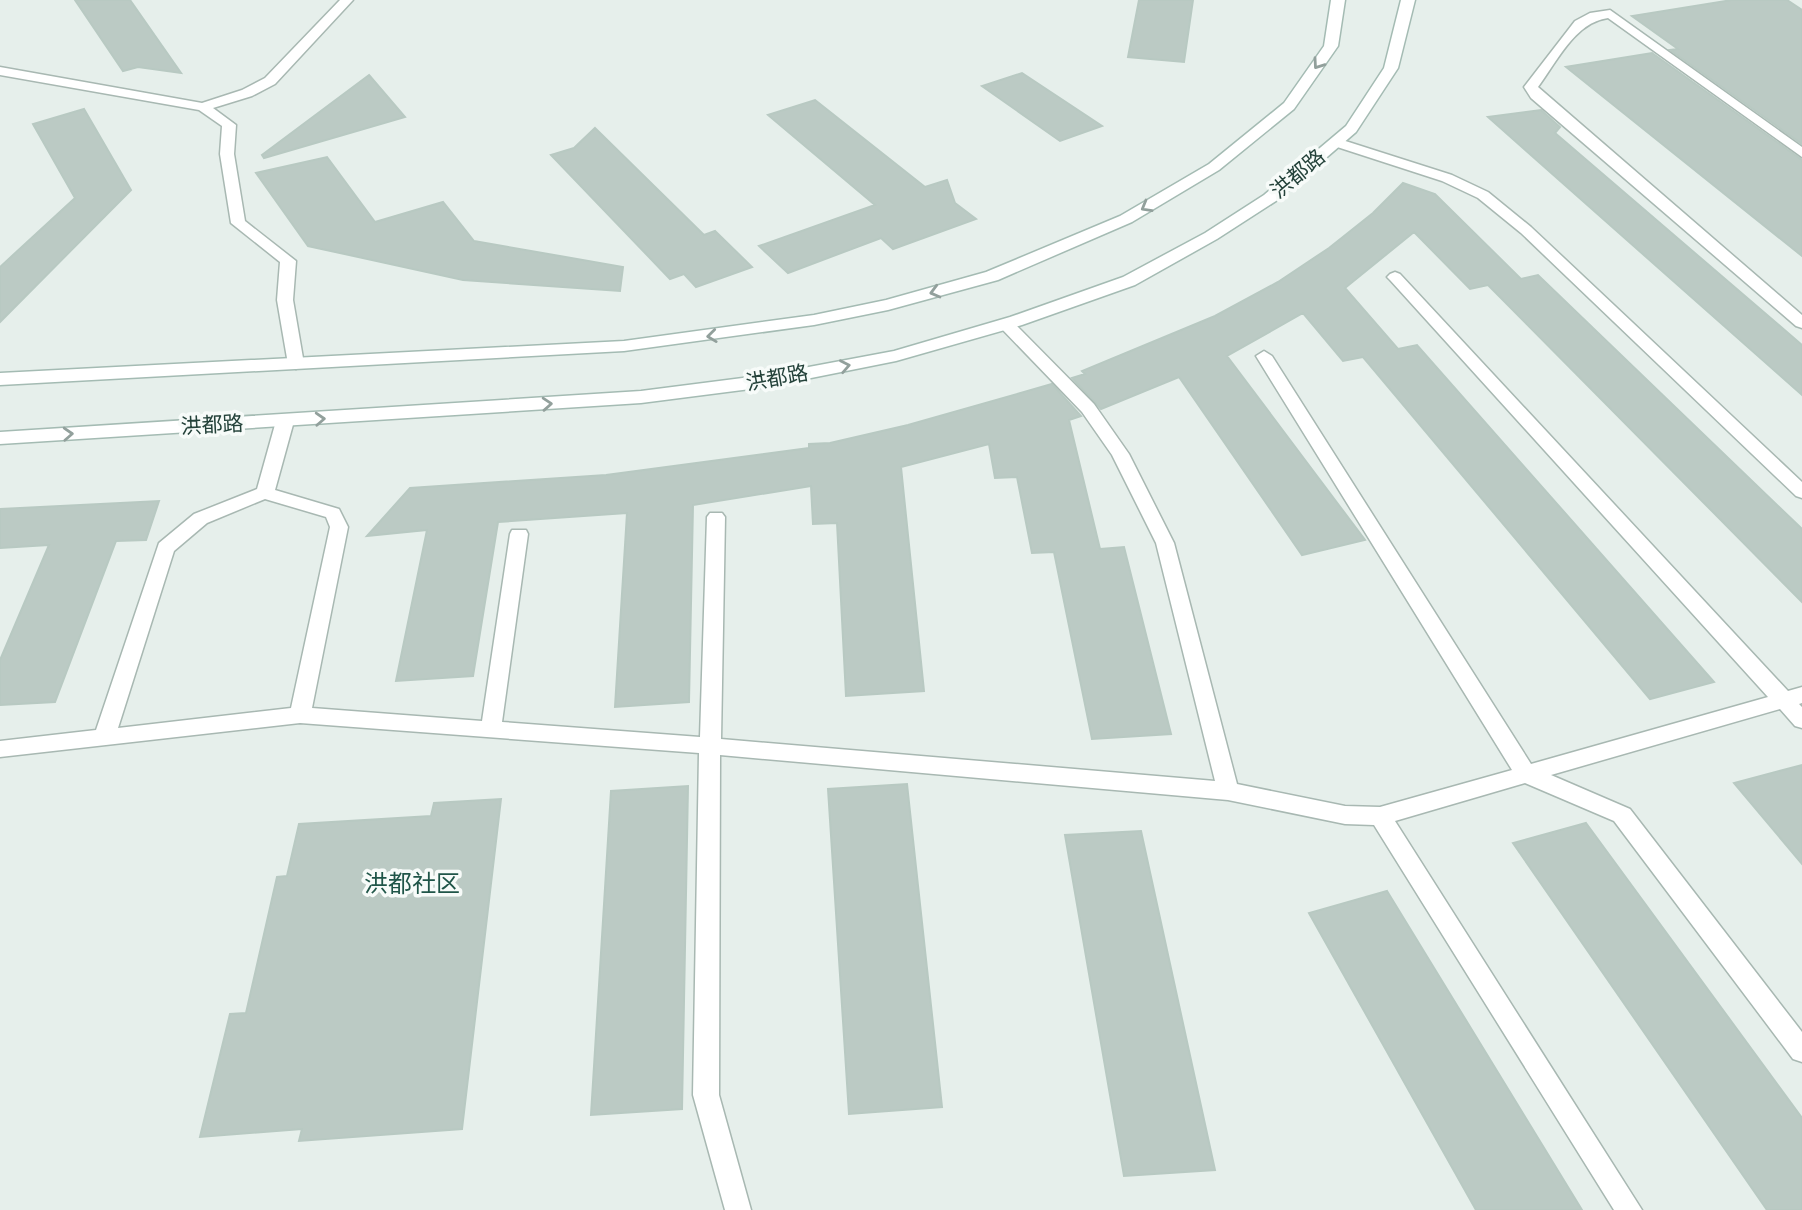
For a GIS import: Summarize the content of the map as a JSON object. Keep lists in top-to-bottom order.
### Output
{
  "streets": {
    "main road": ["洪都路"]
  },
  "districts": ["洪都社区"]
}
